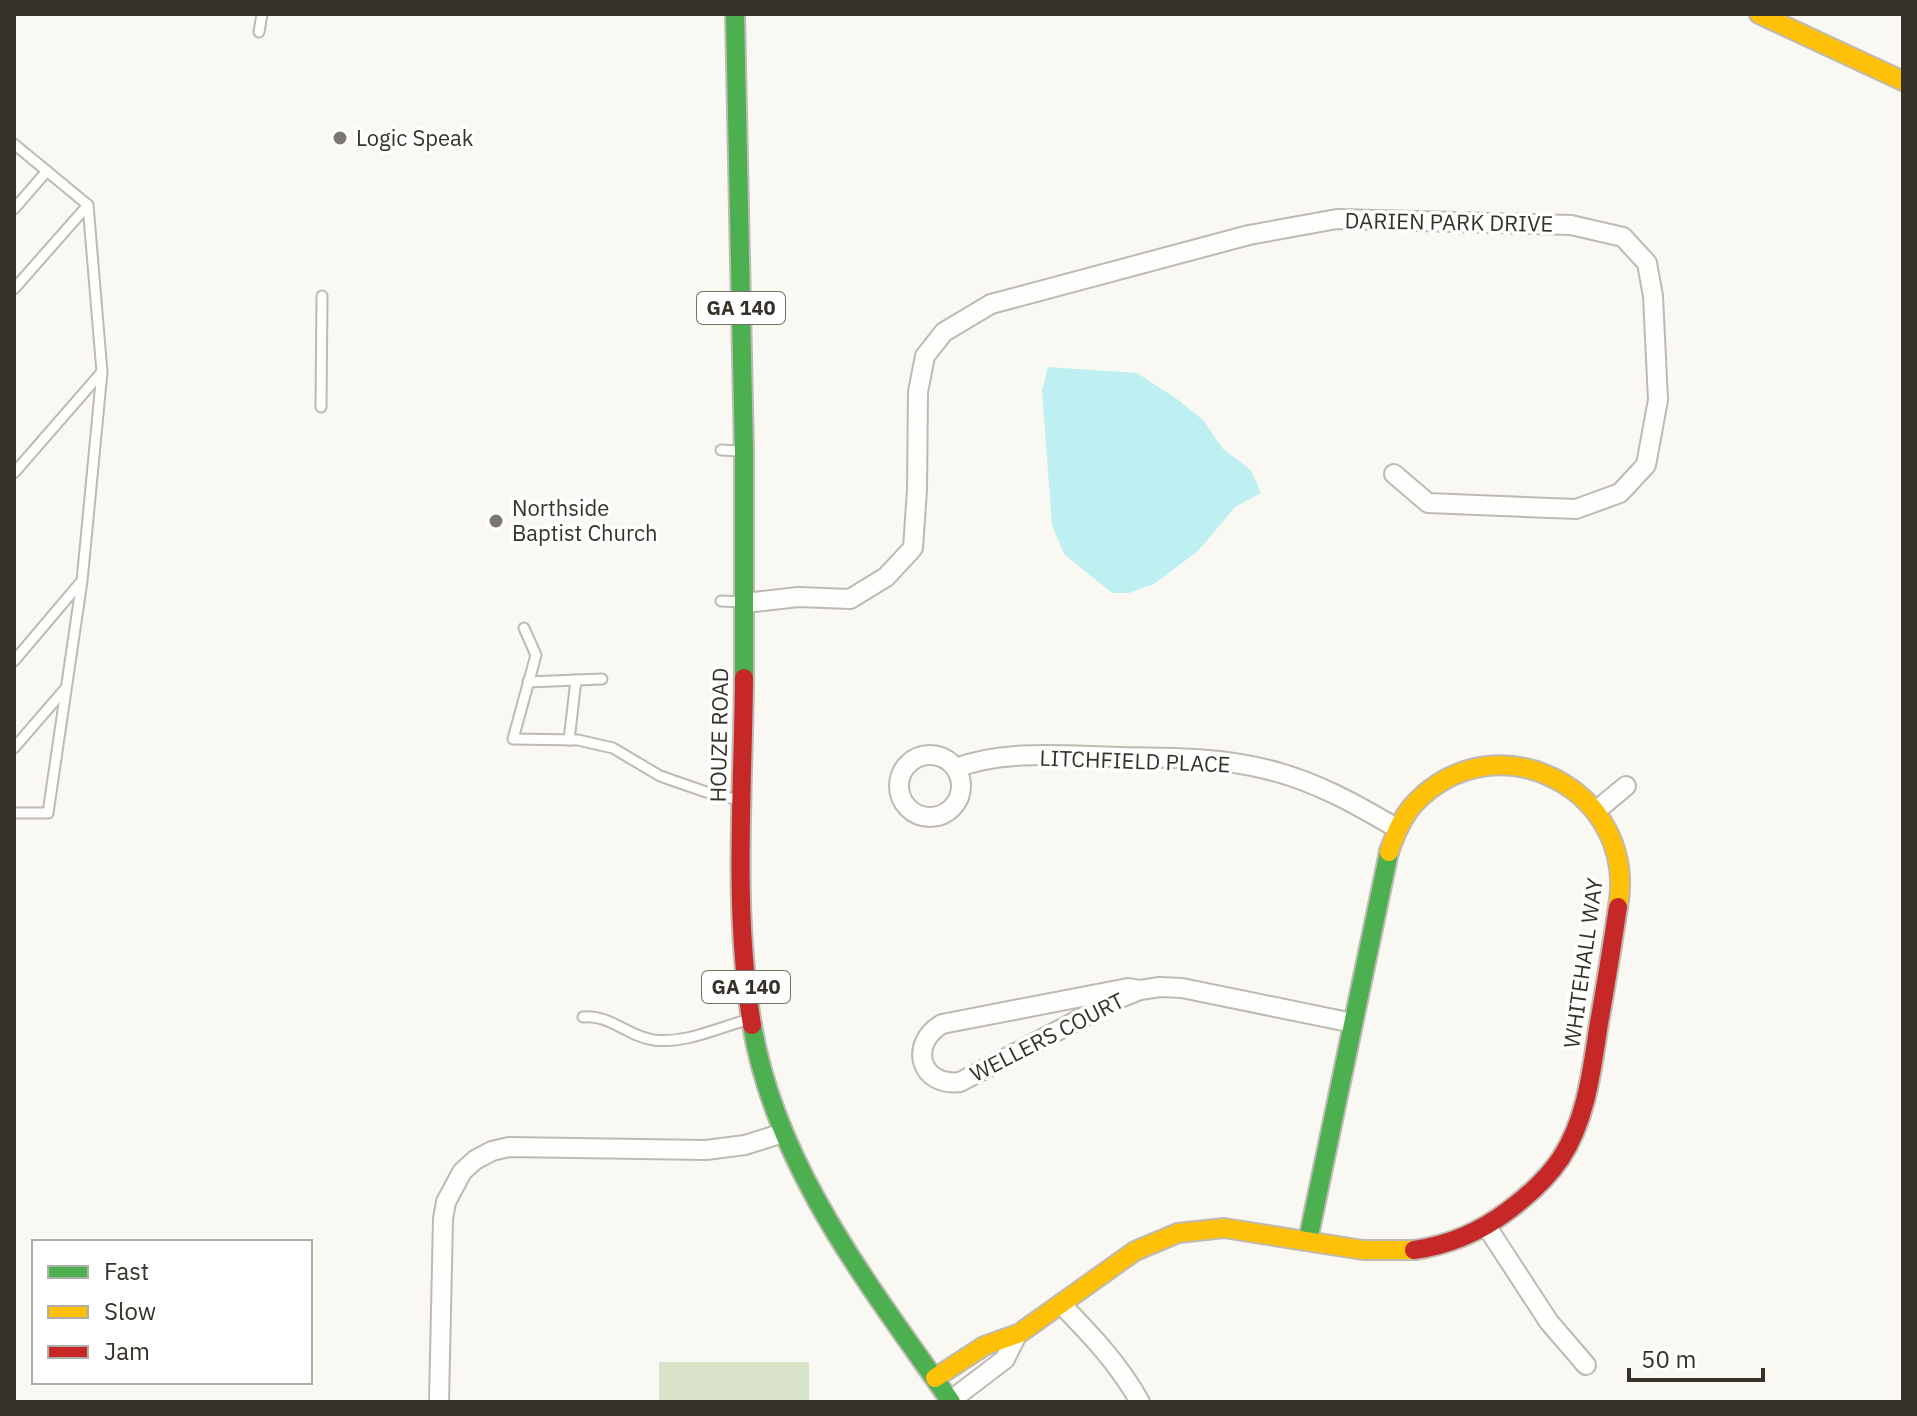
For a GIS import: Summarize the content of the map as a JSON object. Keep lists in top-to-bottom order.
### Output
{
  "streets": {
    "street": [
      "DARIEN PARK DRIVE",
      "GA 140",
      "HOUZE ROAD",
      "LITCHFIELD PLACE",
      "WHITEHALL WAY",
      "WELLERS COURT"
    ]
  },
  "crossings": [
    ["DARIEN PARK DRIVE", "HOUZE ROAD"],
    ["HOUZE ROAD", "WHITEHALL WAY"],
    ["LITCHFIELD PLACE", "WHITEHALL WAY"],
    ["WHITEHALL WAY", "WELLERS COURT"]
  ],
  "places": ["Logic Speak", "Northside Baptist Church"],
  "legend": ["Fast", "Slow", "Jam"],
  "scale_bar": "50 m"
}
